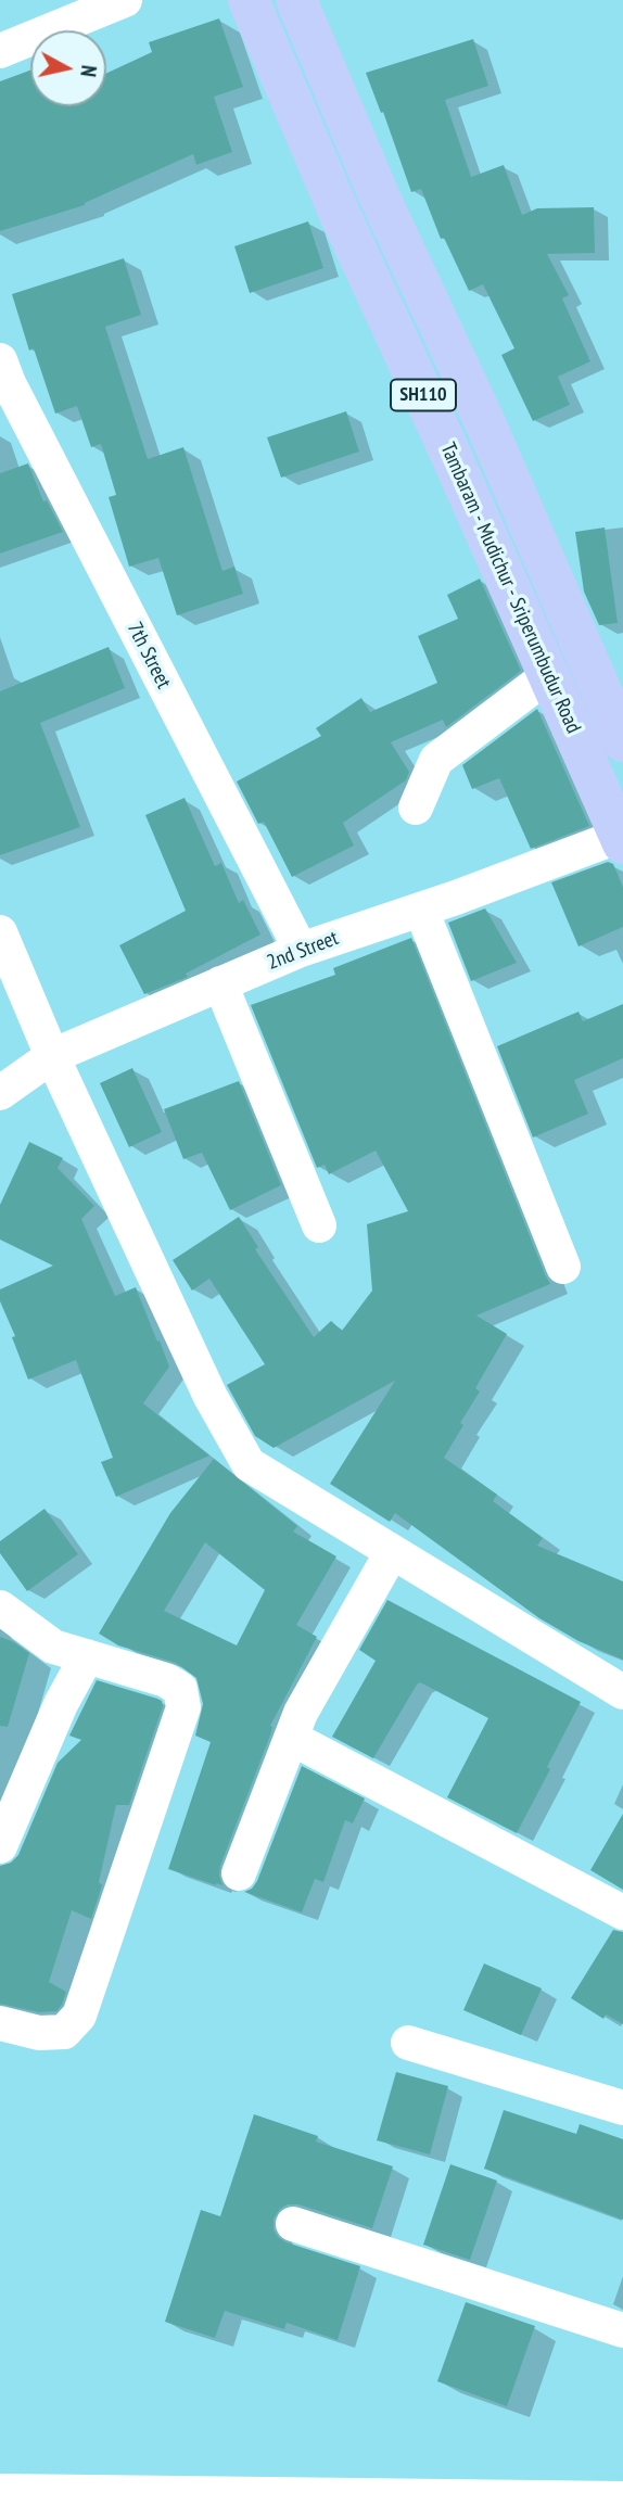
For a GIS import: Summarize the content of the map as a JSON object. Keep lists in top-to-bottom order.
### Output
{
  "streets": {
    "main road": ["SH110", "Tambaram - Mudichur - Sriperumbudur Road"],
    "street": ["7th Street", "2nd Street"]
  },
  "crossings": [
    ["Tambaram - Mudichur - Sriperumbudur Road", "2nd Street"],
    ["7th Street", "2nd Street"]
  ],
  "north": "right"
}
